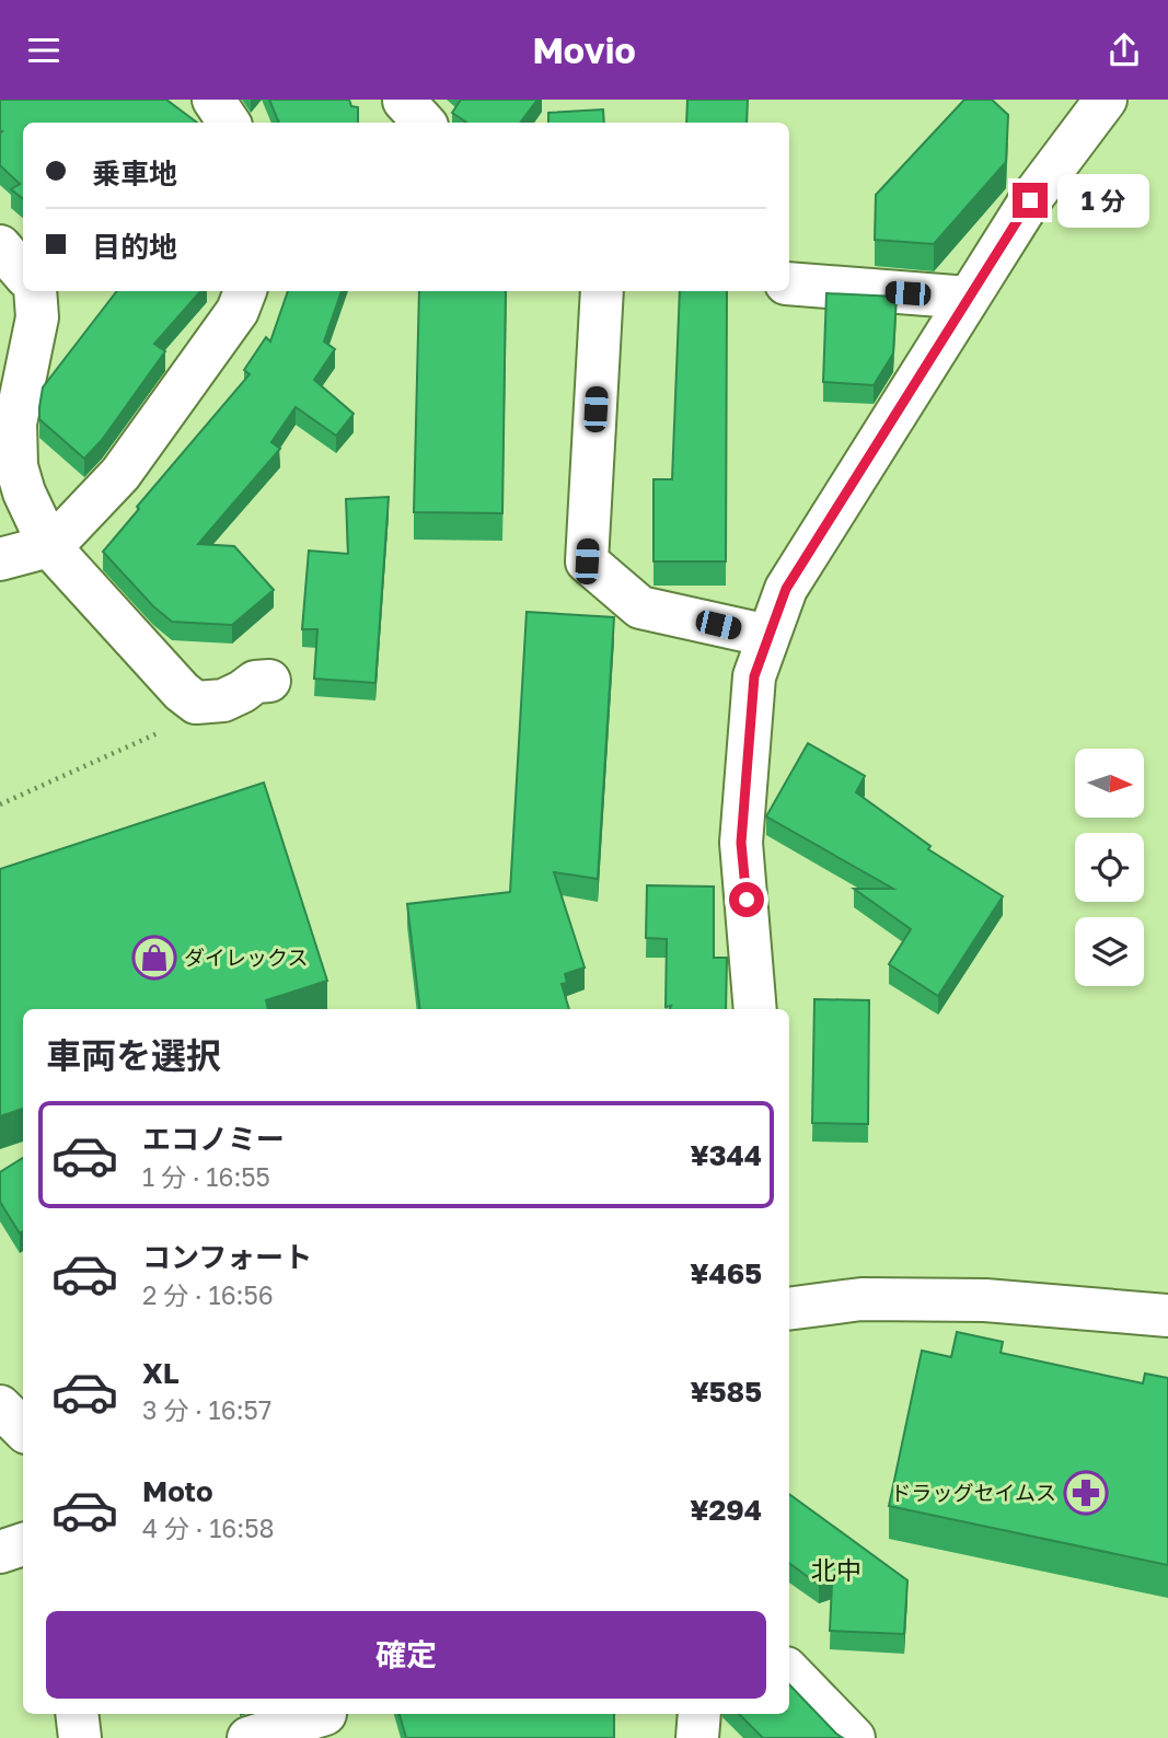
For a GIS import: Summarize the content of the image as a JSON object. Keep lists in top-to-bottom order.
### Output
{
  "districts": ["北中"],
  "places": {
    "shop": ["ダイレックス"],
    "pharmacy": ["ドラッグセイムス"]
  },
  "north": "right",
  "page": {
    "header": "Movio",
    "banner": ["乗車地", "目的地"],
    "bubble": "1 分",
    "heading": "車両を選択",
    "list": [
      {
        "name": "エコノミー",
        "note": "1 分 · 16:55",
        "value": "¥344"
      },
      {
        "name": "コンフォート",
        "note": "2 分 · 16:56",
        "value": "¥465"
      },
      {
        "name": "XL",
        "note": "3 分 · 16:57",
        "value": "¥585"
      },
      {
        "name": "Moto",
        "note": "4 分 · 16:58",
        "value": "¥294"
      }
    ],
    "buttons": "確定"
  }
}
